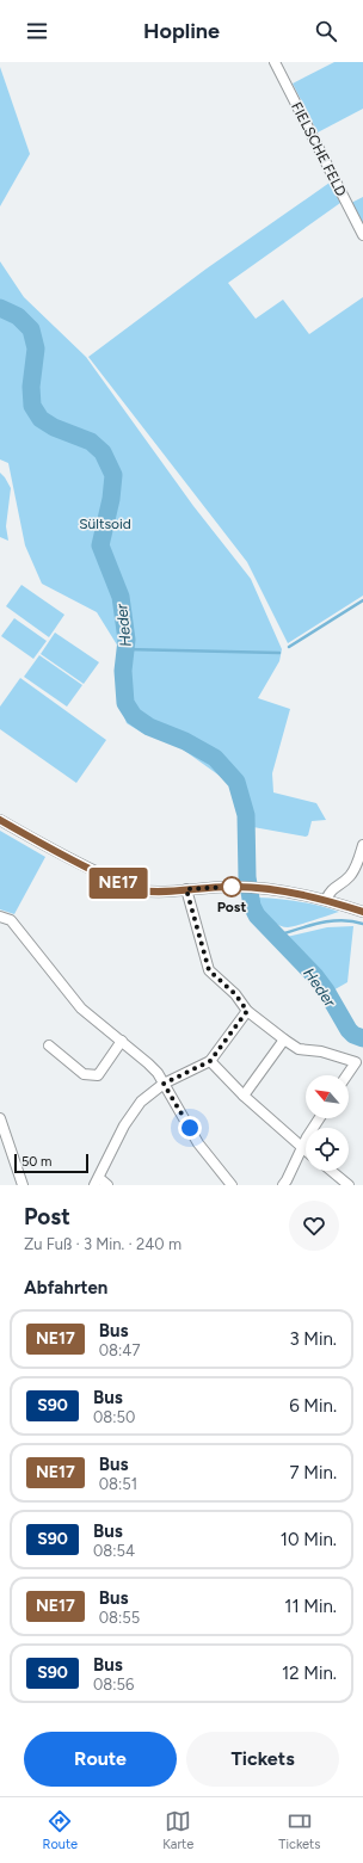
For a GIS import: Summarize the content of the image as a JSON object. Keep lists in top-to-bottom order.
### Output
{
  "streets": {
    "street": ["FIELSCHE FELD"]
  },
  "water": ["Heder"],
  "parks": ["Sültsoid"],
  "places": ["Post"],
  "lines": ["bus line NE17"],
  "scale_bar": "50 m",
  "north": "top left",
  "page": {
    "header": "Hopline",
    "on_map": "NE17",
    "scale": "50 m",
    "heading": [
      ["Post", "Zu Fuß · 3 Min. · 240 m"],
      "Abfahrten"
    ],
    "list": [
      {
        "mark": "NE17",
        "name": "Bus",
        "note": "08:47",
        "value": "3 Min."
      },
      {
        "mark": "S90",
        "name": "Bus",
        "note": "08:50",
        "value": "6 Min."
      },
      {
        "mark": "NE17",
        "name": "Bus",
        "note": "08:51",
        "value": "7 Min."
      },
      {
        "mark": "S90",
        "name": "Bus",
        "note": "08:54",
        "value": "10 Min."
      },
      {
        "mark": "NE17",
        "name": "Bus",
        "note": "08:55",
        "value": "11 Min."
      },
      {
        "mark": "S90",
        "name": "Bus",
        "note": "08:56",
        "value": "12 Min."
      }
    ],
    "buttons": ["Route", "Tickets"],
    "tabs": ["Route", "Karte", "Tickets"]
  }
}
